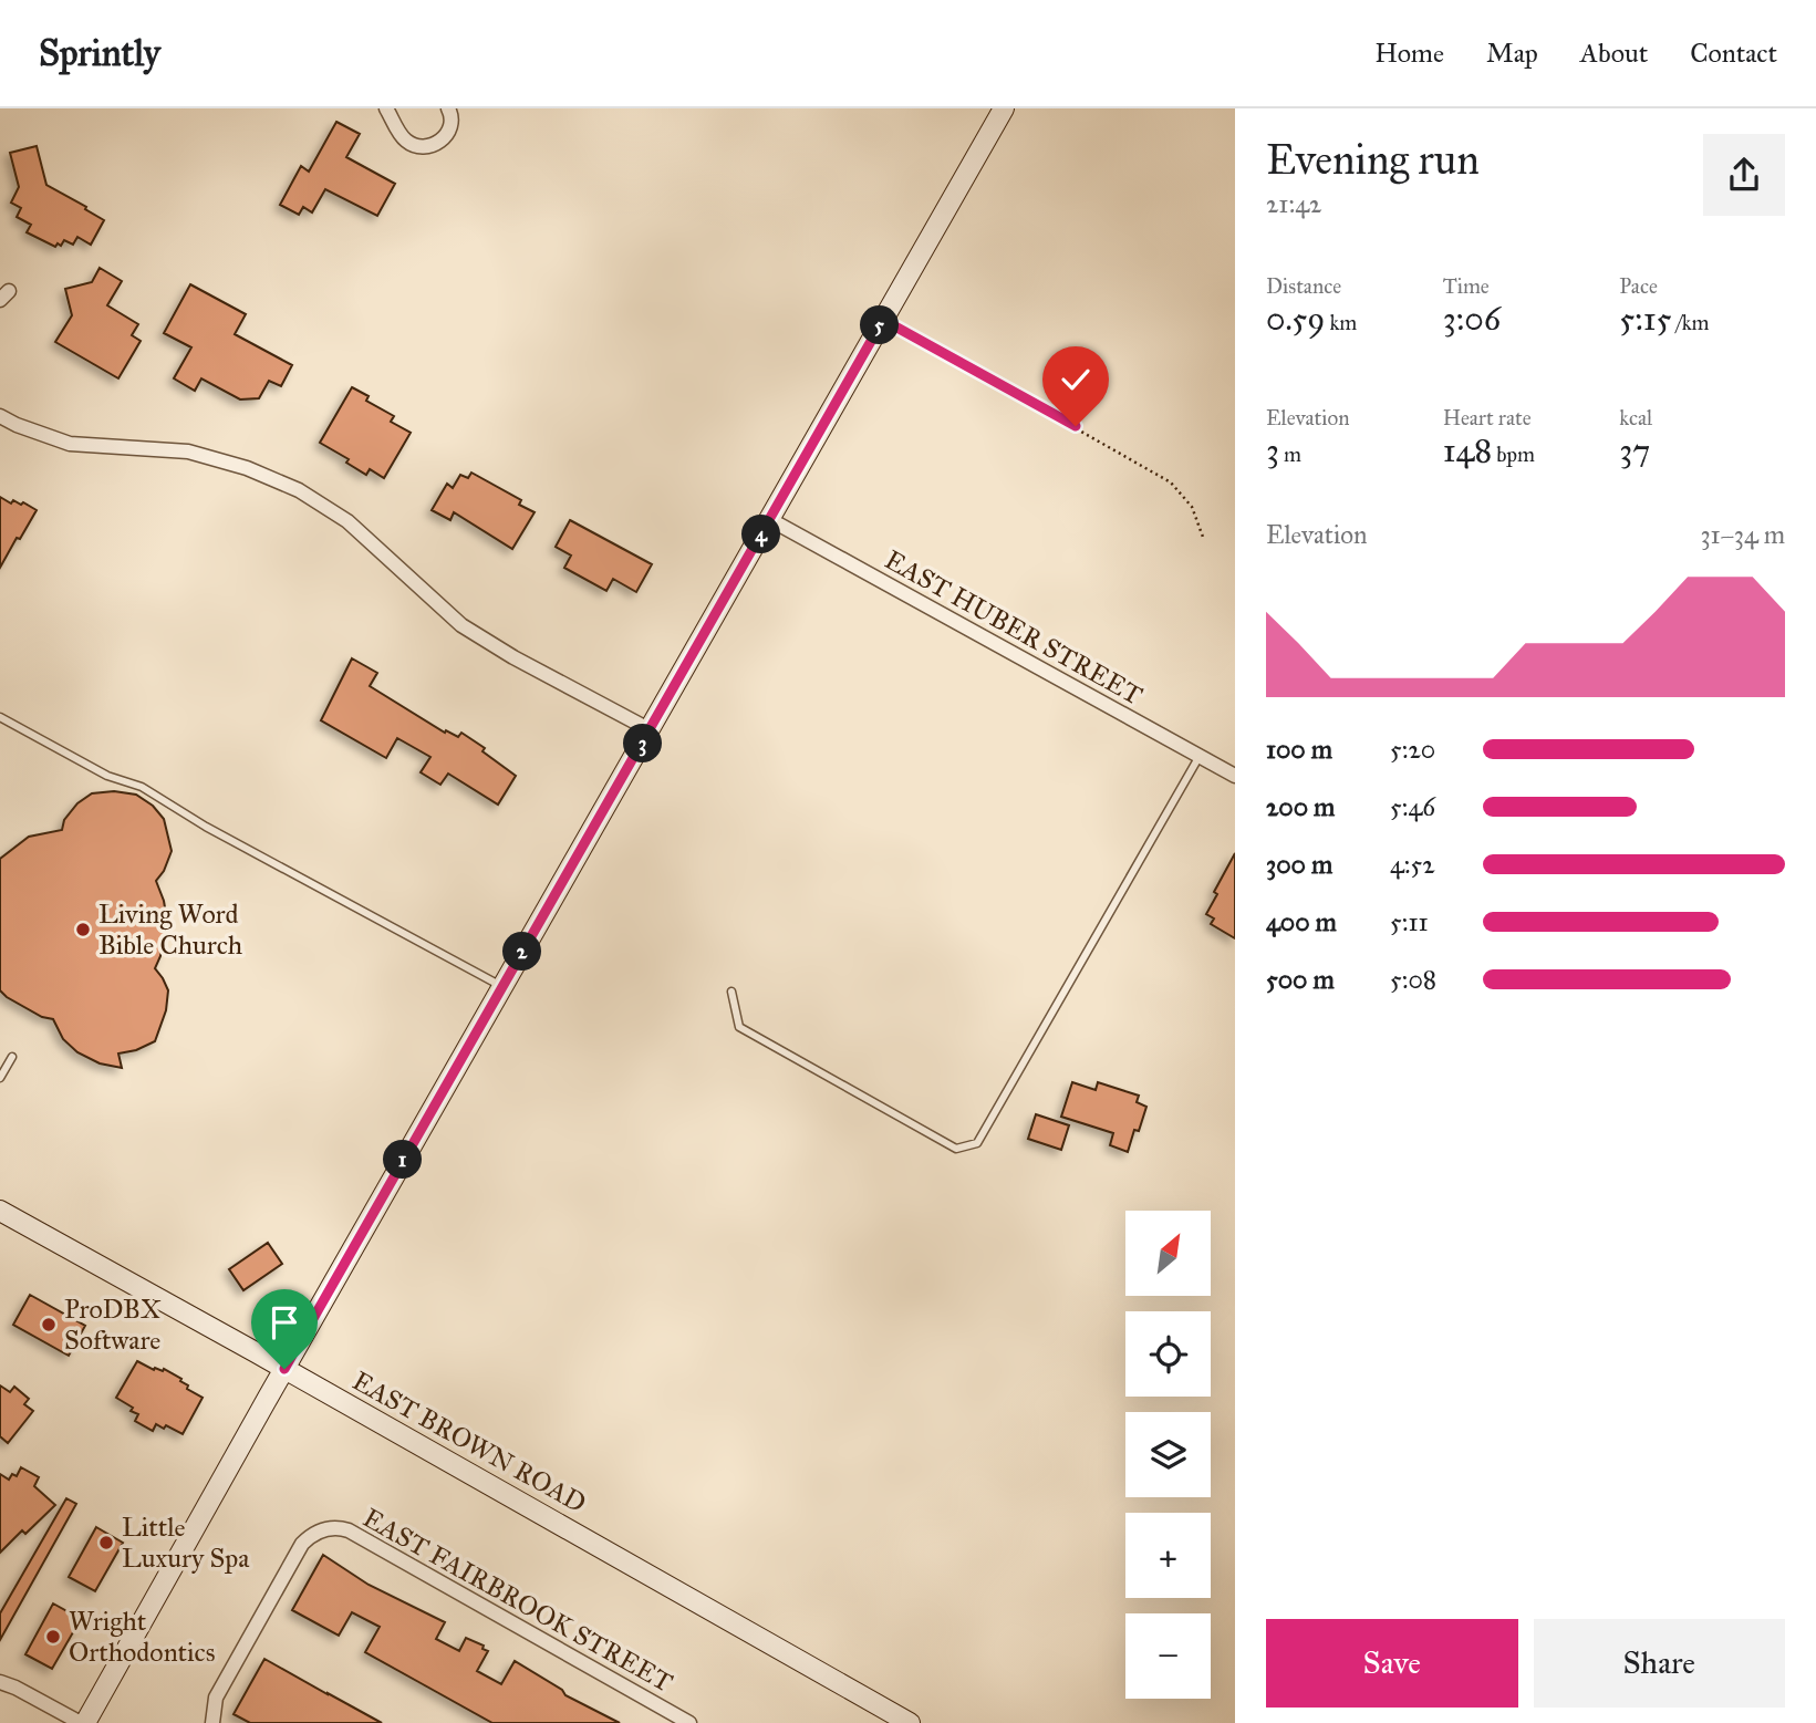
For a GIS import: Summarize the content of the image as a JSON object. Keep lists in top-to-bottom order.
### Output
{
  "streets": {
    "main road": ["EAST BROWN ROAD"],
    "street": ["EAST HUBER STREET", "EAST FAIRBROOK STREET"]
  },
  "places": [
    "Living Word Bible Church",
    "ProDBX Software",
    "Little Luxury Spa",
    "Wright Orthodontics"
  ],
  "north": "top right",
  "page": {
    "header": "Sprintly",
    "nav": [
      "Home",
      "Map",
      "About",
      "Contact"
    ],
    "heading": ["Evening run", "21:42"],
    "stats": [
      ["Distance", "0.59 km"],
      ["Time", "3:06"],
      ["Pace", "5:15 /km"],
      ["Elevation", "3 m"],
      ["Heart rate", "148 bpm"],
      ["kcal", "37"]
    ],
    "pins": [
      "5",
      "4",
      "3",
      "2",
      "1"
    ],
    "chart": ["Elevation", "31–34 m"],
    "list": [
      {
        "name": "100 m",
        "note": "5:20"
      },
      {
        "name": "200 m",
        "note": "5:46"
      },
      {
        "name": "300 m",
        "note": "4:52"
      },
      {
        "name": "400 m",
        "note": "5:11"
      },
      {
        "name": "500 m",
        "note": "5:08"
      }
    ],
    "map_buttons": ["+", "−"],
    "buttons": ["Save", "Share"]
  }
}
